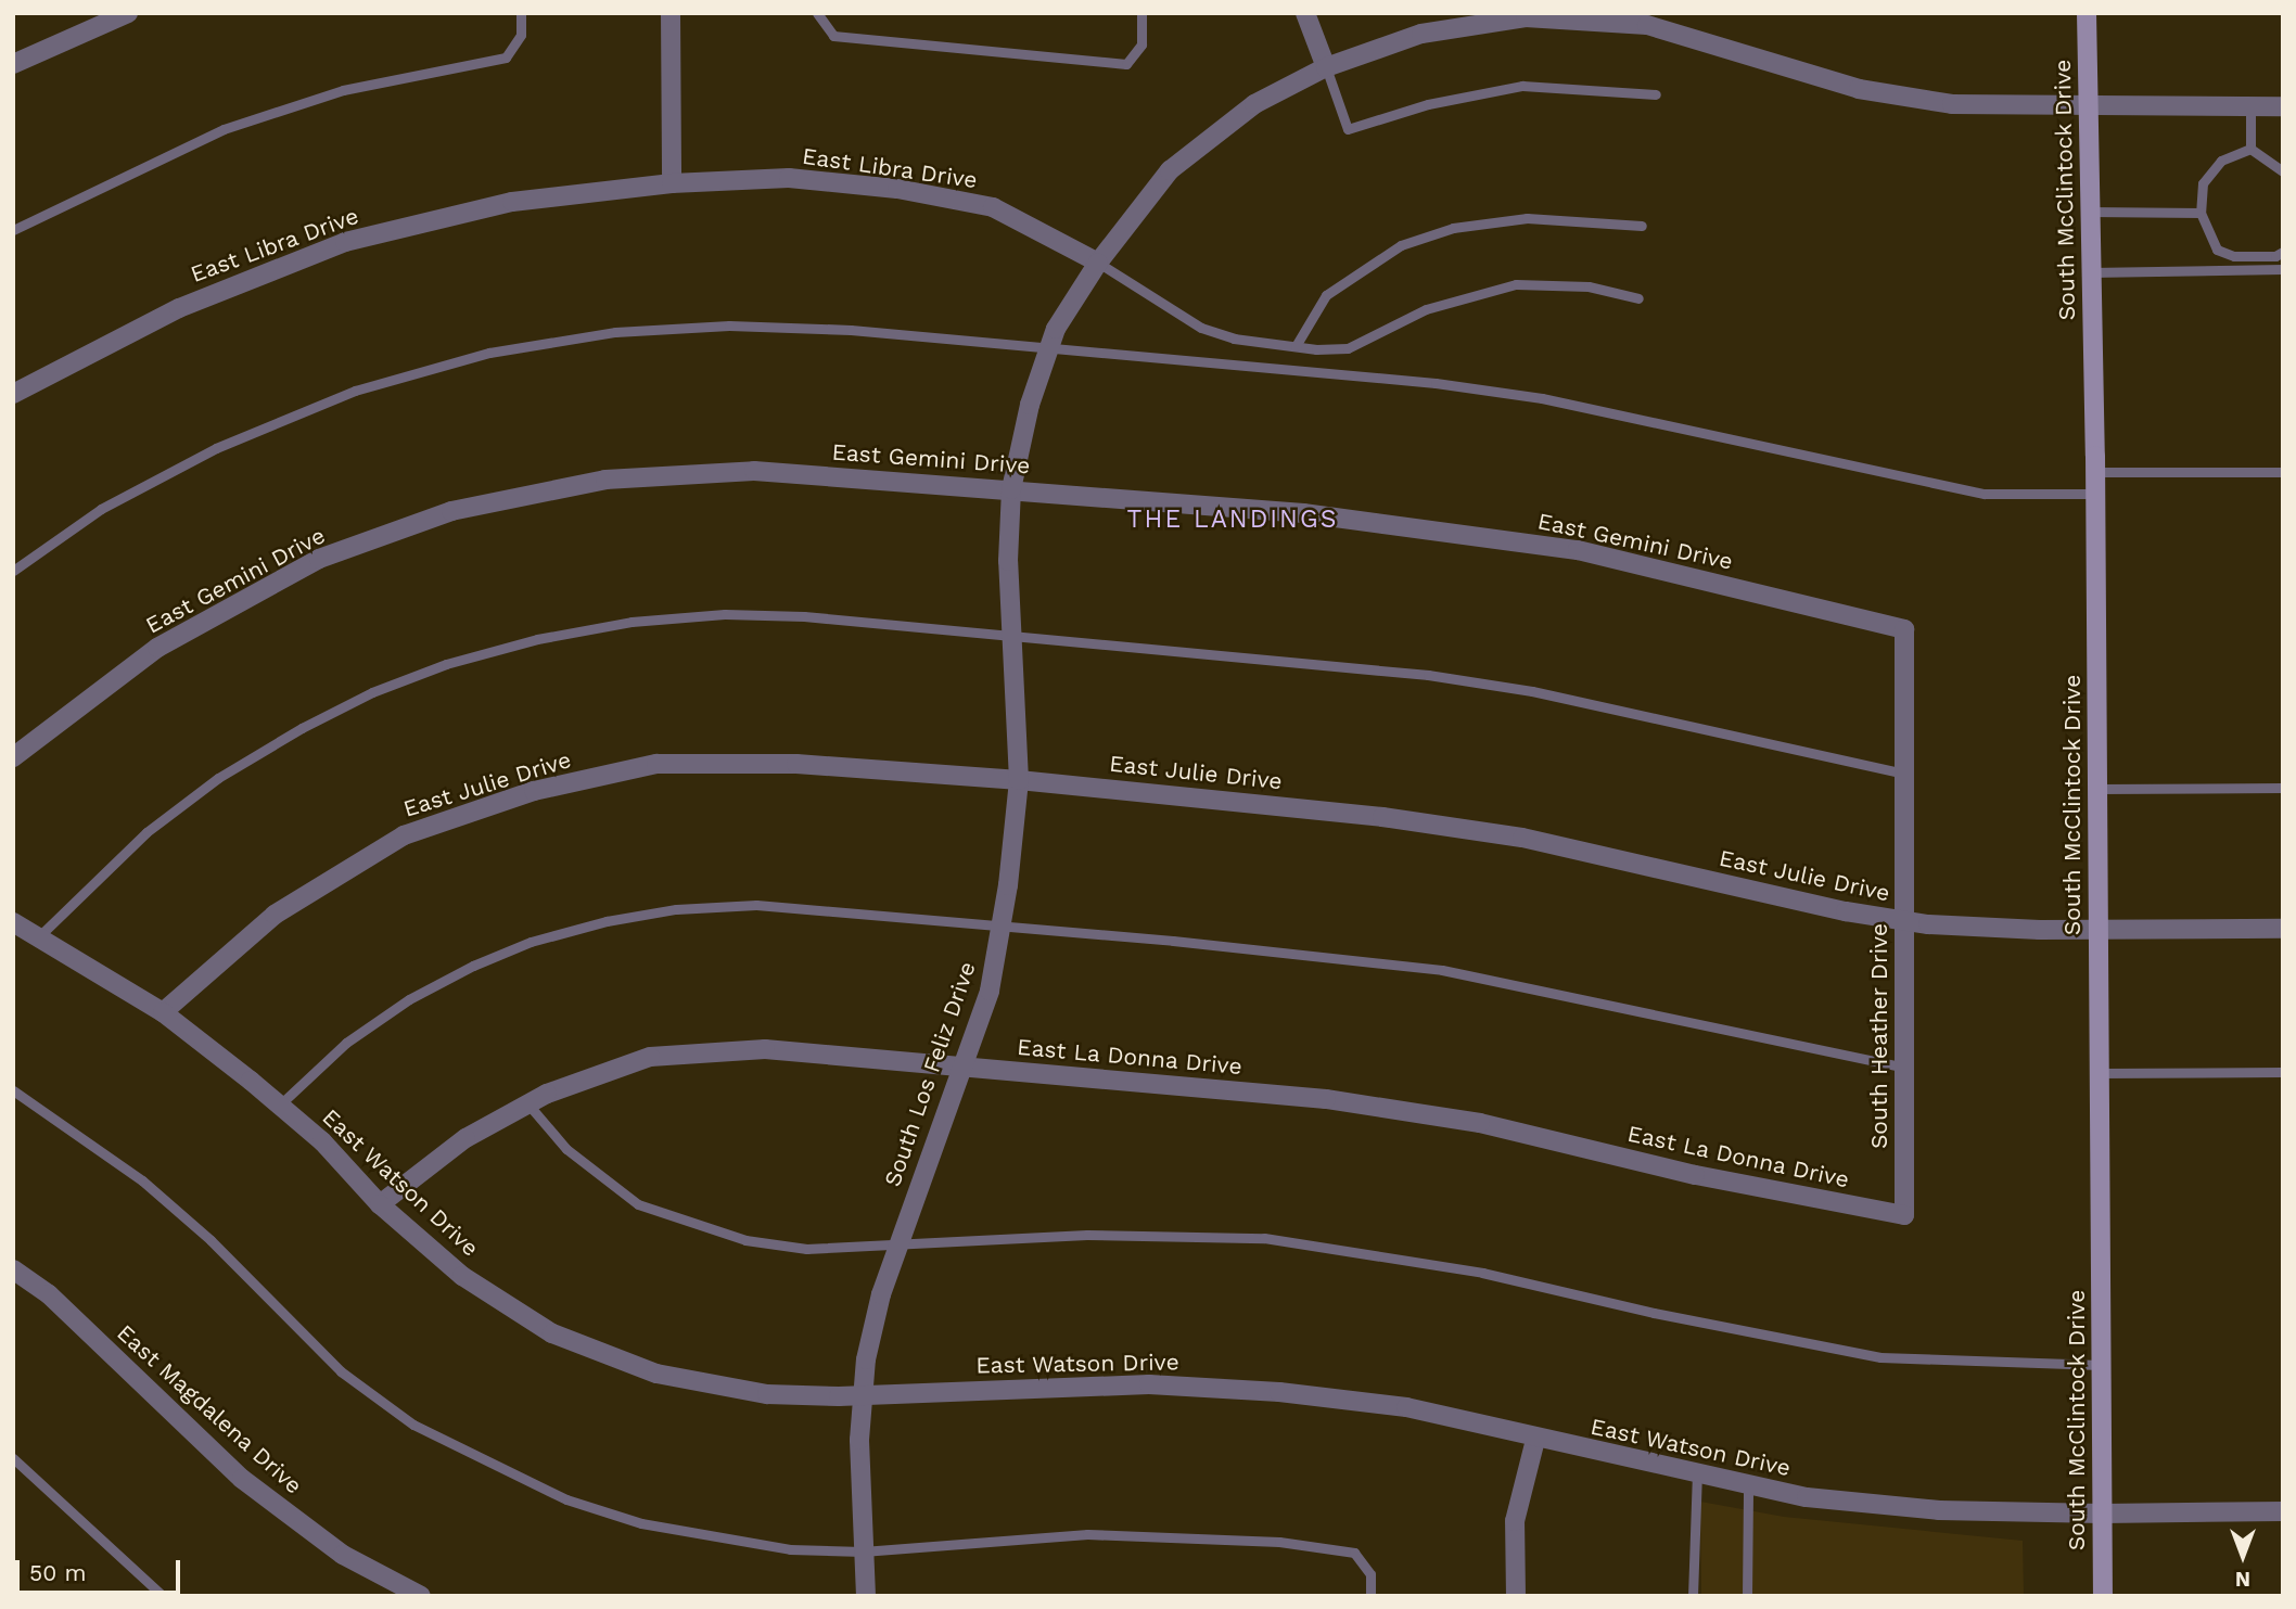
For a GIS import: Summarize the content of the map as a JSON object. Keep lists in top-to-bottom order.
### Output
{
  "streets": {
    "main road": ["South McClintock Drive"],
    "street": [
      "East Libra Drive",
      "East Gemini Drive",
      "East Julie Drive",
      "South Heather Drive",
      "East La Donna Drive",
      "South Los Feliz Drive",
      "East Watson Drive",
      "East Magdalena Drive"
    ]
  },
  "crossings": [
    ["East Libra Drive", "South Los Feliz Drive"],
    ["South McClintock Drive", "East Julie Drive"],
    ["South McClintock Drive", "East Watson Drive"],
    ["East Gemini Drive", "South Heather Drive"],
    ["East Gemini Drive", "South Los Feliz Drive"],
    ["East Julie Drive", "South Heather Drive"],
    ["East Julie Drive", "South Los Feliz Drive"],
    ["East Julie Drive", "East Watson Drive"],
    ["South Heather Drive", "East La Donna Drive"],
    ["East La Donna Drive", "South Los Feliz Drive"],
    ["East La Donna Drive", "East Watson Drive"],
    ["South Los Feliz Drive", "East Watson Drive"]
  ],
  "districts": ["THE LANDINGS"],
  "scale_bar": "50 m",
  "north": "bottom"
}
